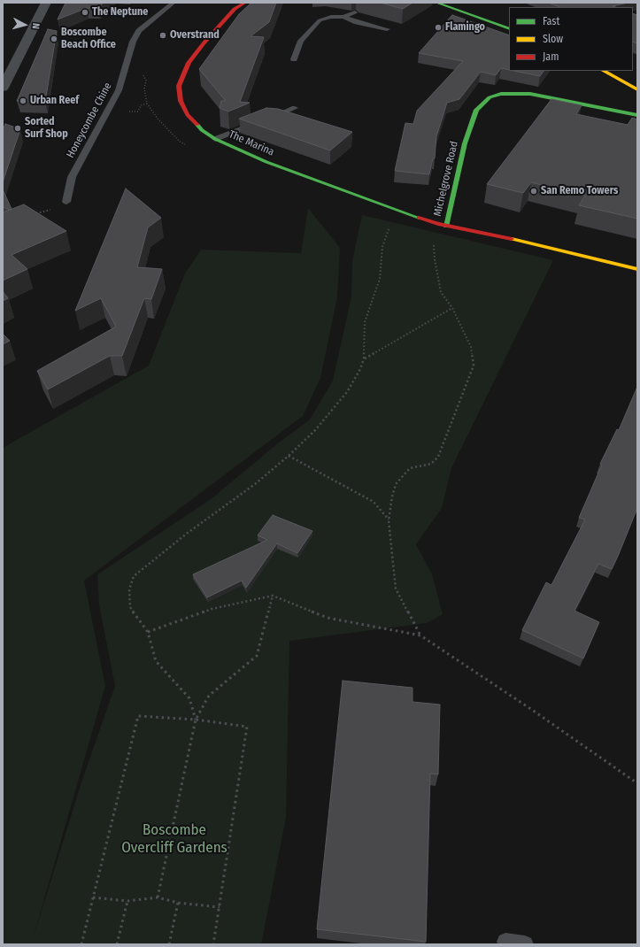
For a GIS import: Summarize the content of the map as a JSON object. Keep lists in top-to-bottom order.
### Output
{
  "streets": {
    "street": ["The Marina", "Michelgrove Road"],
    "lane": ["Honeycombe Chine"]
  },
  "crossings": [
    ["The Marina", "Michelgrove Road"]
  ],
  "parks": ["Boscombe Overcliff Gardens"],
  "places": [
    "The Neptune",
    "Flamingo",
    "Overstrand",
    "Boscombe Beach Office",
    "Urban Reef",
    "Sorted Surf Shop",
    "San Remo Towers"
  ],
  "legend": ["Fast", "Slow", "Jam"],
  "north": "right"
}
